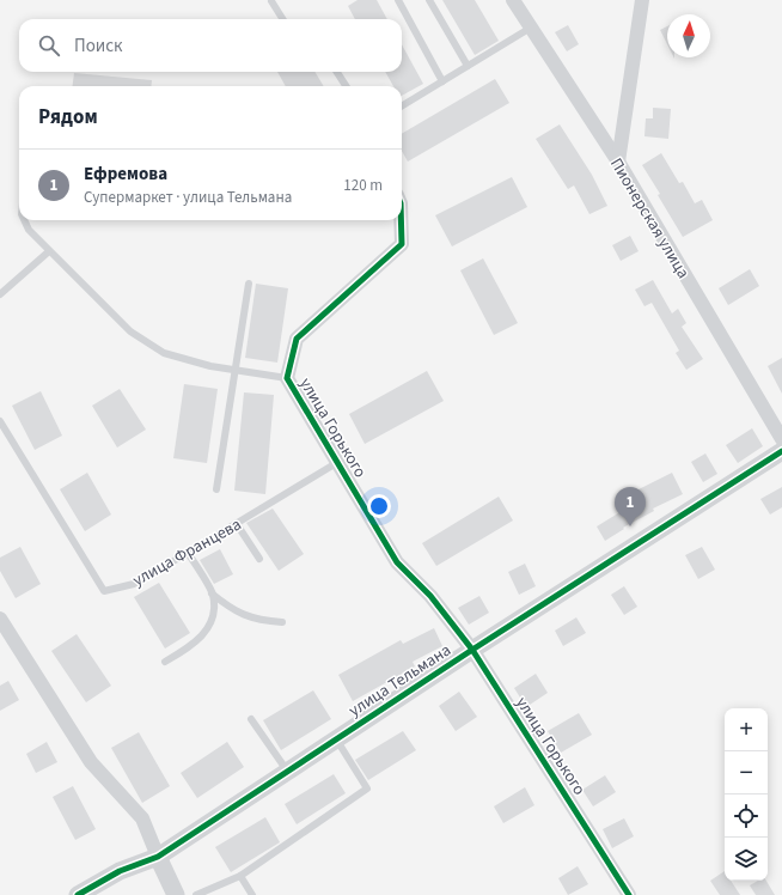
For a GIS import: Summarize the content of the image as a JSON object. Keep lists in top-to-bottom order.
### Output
{
  "streets": {
    "street": ["Пионерская улица", "улица Горького", "улица Тельмана"],
    "lane": ["улица Францева"]
  },
  "crossings": [
    ["улица Горького", "улица Францева"],
    ["улица Горького", "улица Тельмана"]
  ],
  "north": "top",
  "page": {
    "search": "Поиск",
    "heading": "Рядом",
    "list": [
      {
        "mark": "1",
        "name": "Ефремова",
        "note": "Супермаркет · улица Тельмана",
        "value": "120 m"
      }
    ],
    "pins": "1",
    "map_buttons": ["+", "−"]
  }
}
